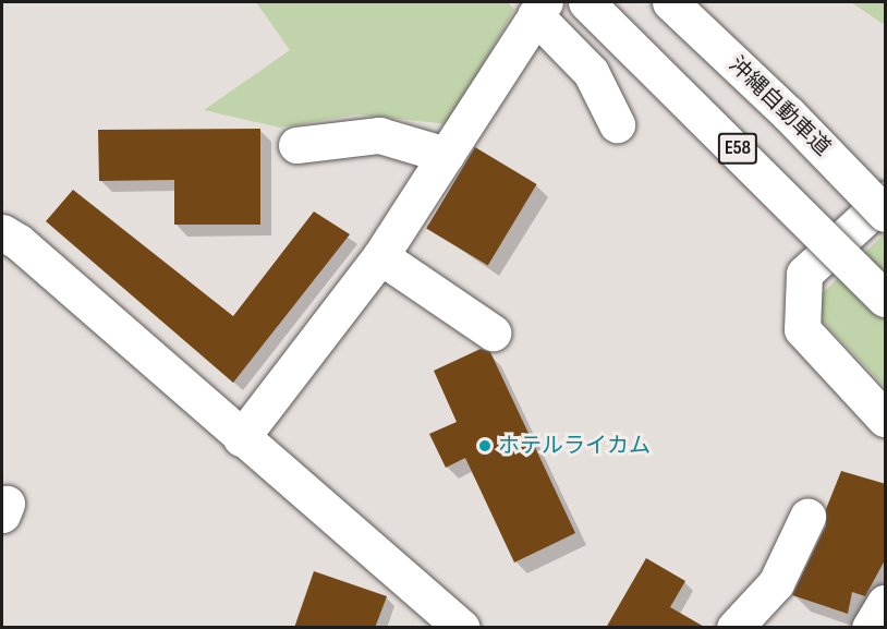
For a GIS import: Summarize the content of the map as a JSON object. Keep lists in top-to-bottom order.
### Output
{
  "streets": {
    "main road": ["沖縄自動車道", "E58"]
  },
  "places": ["ホテルライカム"]
}
